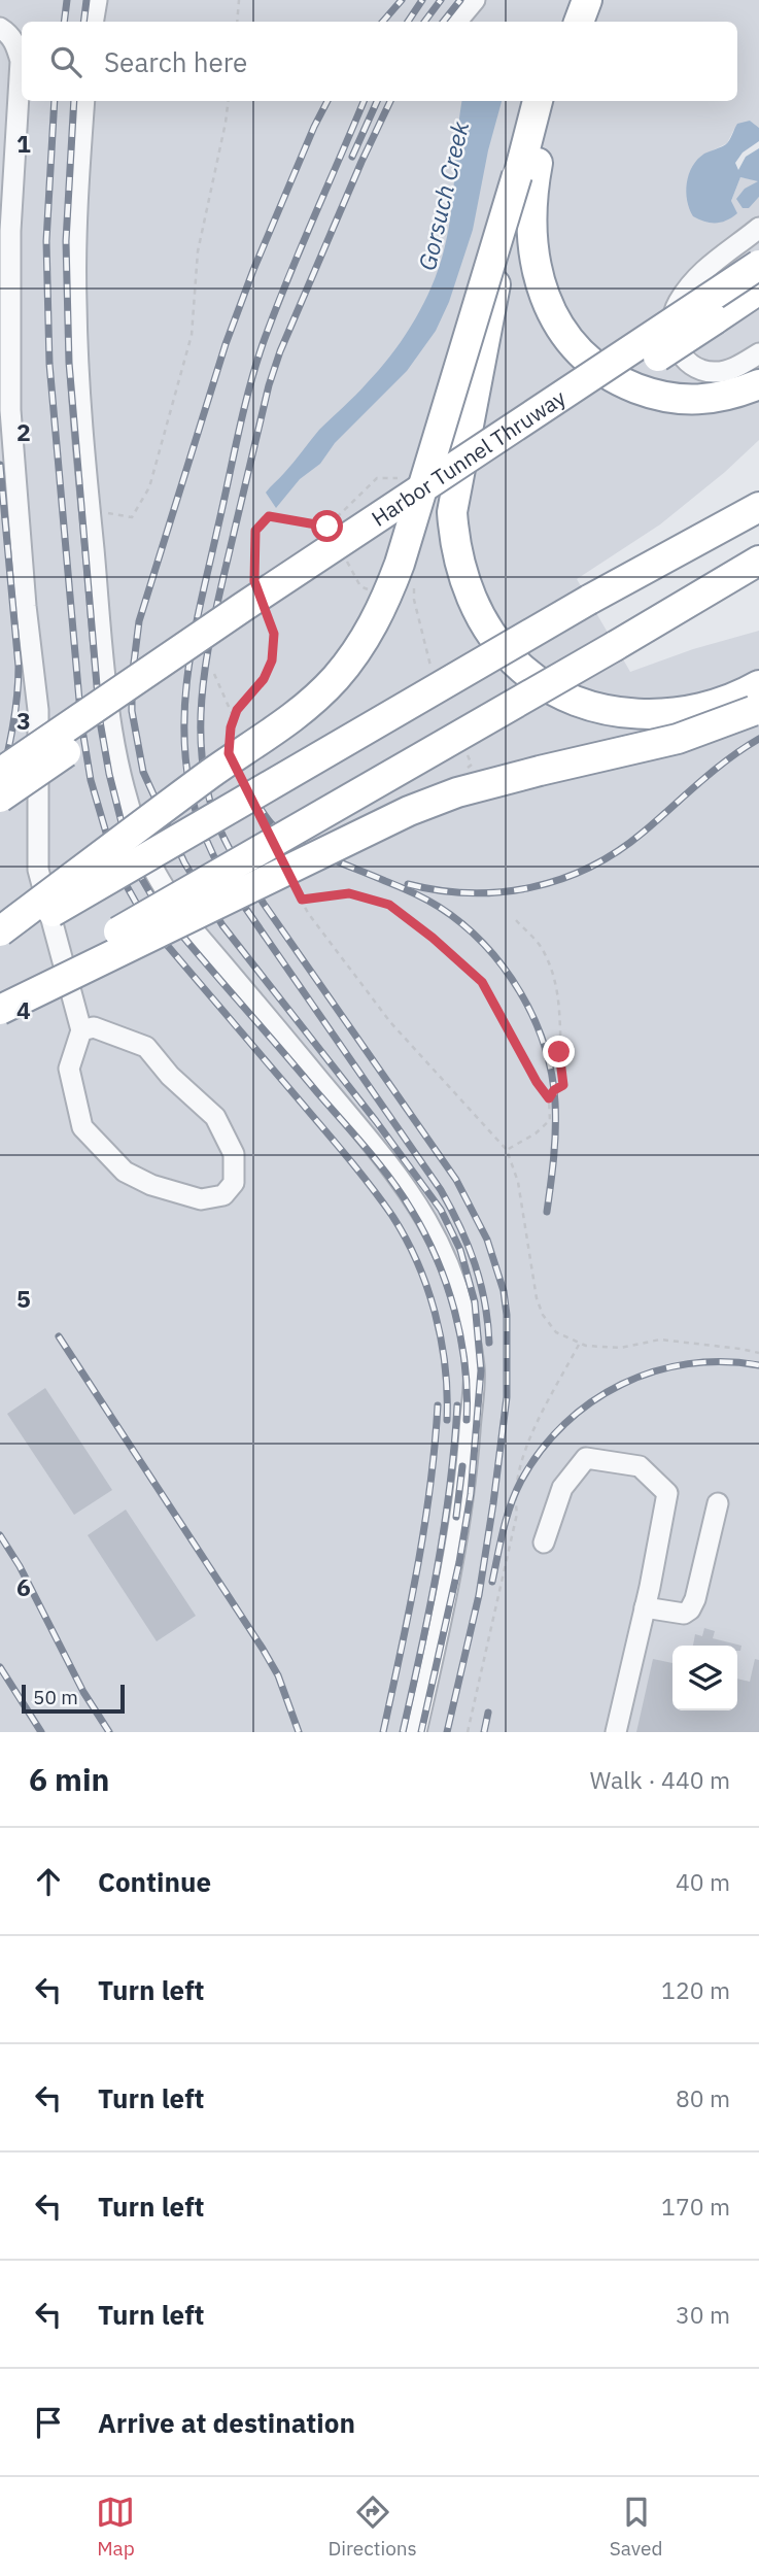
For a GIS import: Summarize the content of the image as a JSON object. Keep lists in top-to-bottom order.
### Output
{
  "streets": {
    "highway": ["Harbor Tunnel Thruway"]
  },
  "water": ["Gorsuch Creek"],
  "scale_bar": "50 m",
  "page": {
    "search": "Search here",
    "scale": "50 m",
    "heading": ["6 min", "Walk · 440 m"],
    "list": [
      ["Continue", "40 m"],
      ["Turn left", "120 m"],
      ["Turn left", "80 m"],
      ["Turn left", "170 m"],
      ["Turn left", "30 m"],
      "Arrive at destination"
    ],
    "nav": ["Map", "Directions", "Saved"]
  },
  "grid": {
    "rows": [
      "1",
      "2",
      "3",
      "4",
      "5",
      "6"
    ]
  }
}
